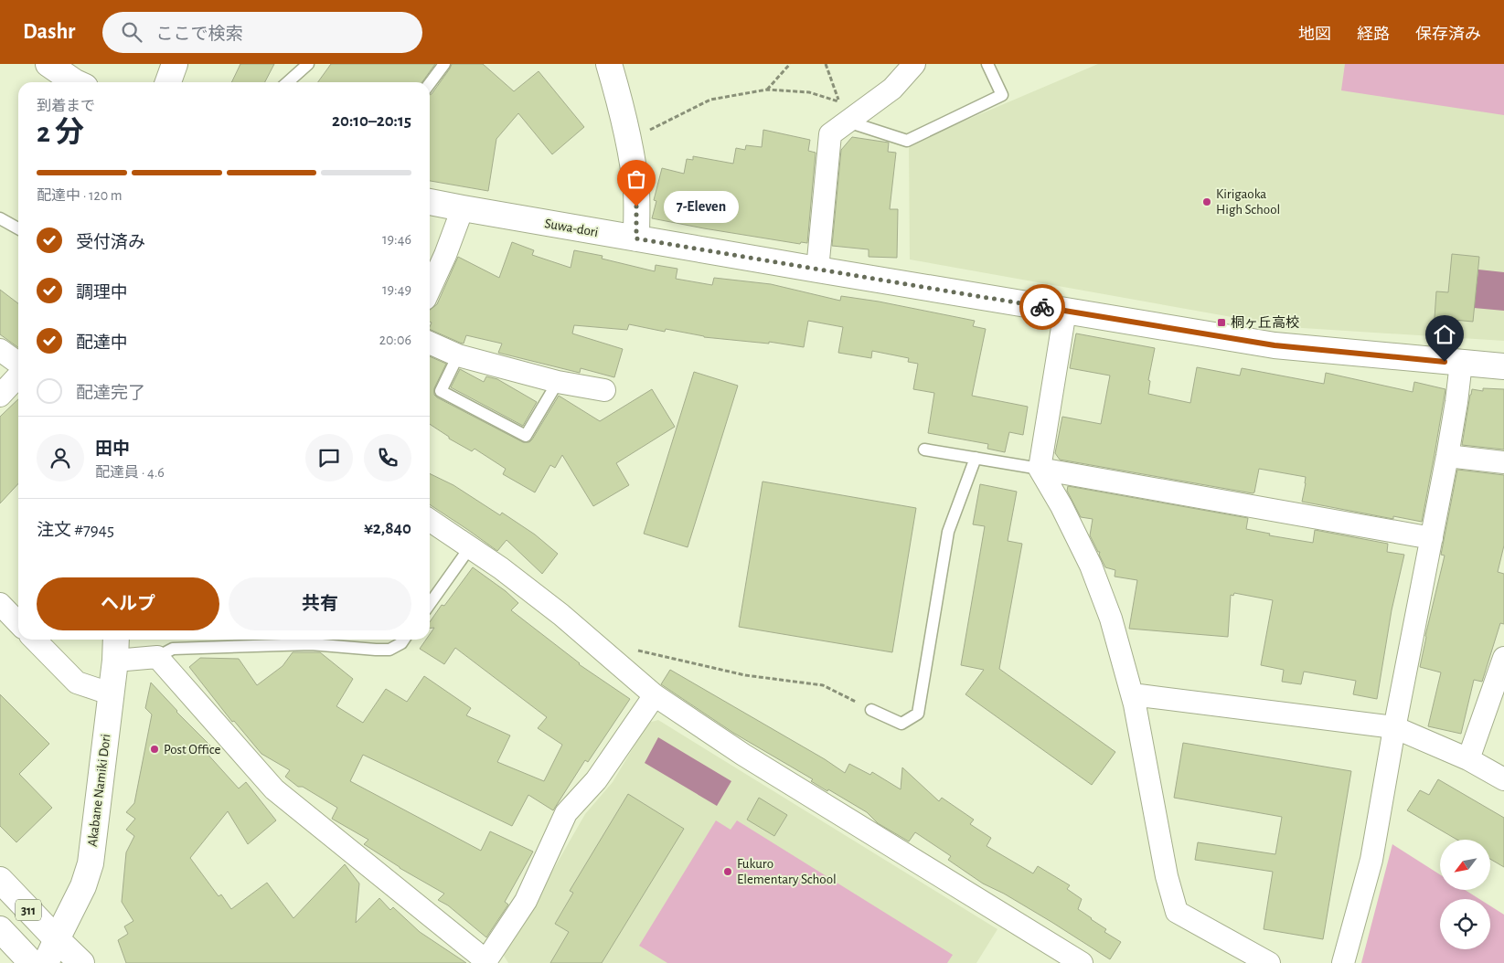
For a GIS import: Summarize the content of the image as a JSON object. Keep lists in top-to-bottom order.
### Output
{
  "streets": {
    "street": ["Suwa-dori", "Akabane Namiki Dori", "311"]
  },
  "crossings": [
    ["Akabane Namiki Dori", "311"]
  ],
  "places": {
    "other": [
      "Kirigaoka High School",
      "7-Eleven",
      "Post Office",
      "Fukuro Elementary School"
    ],
    "transit": ["桐ヶ丘高校"]
  },
  "north": "bottom left",
  "page": {
    "header": "Dashr",
    "search": "ここで検索",
    "nav": ["地図", "経路", "保存済み"],
    "heading": ["2 分", "到着まで", "20:10–20:15"],
    "panel": [
      "田中",
      "配達員 · 4.6",
      "注文 #7945",
      "¥2,840"
    ],
    "bar": "配達中 · 120 m",
    "bubble": "7-Eleven",
    "list": [
      ["受付済み", "19:46"],
      ["調理中", "19:49"],
      ["配達中", "20:06"],
      "配達完了"
    ],
    "buttons": ["ヘルプ", "共有"]
  }
}
